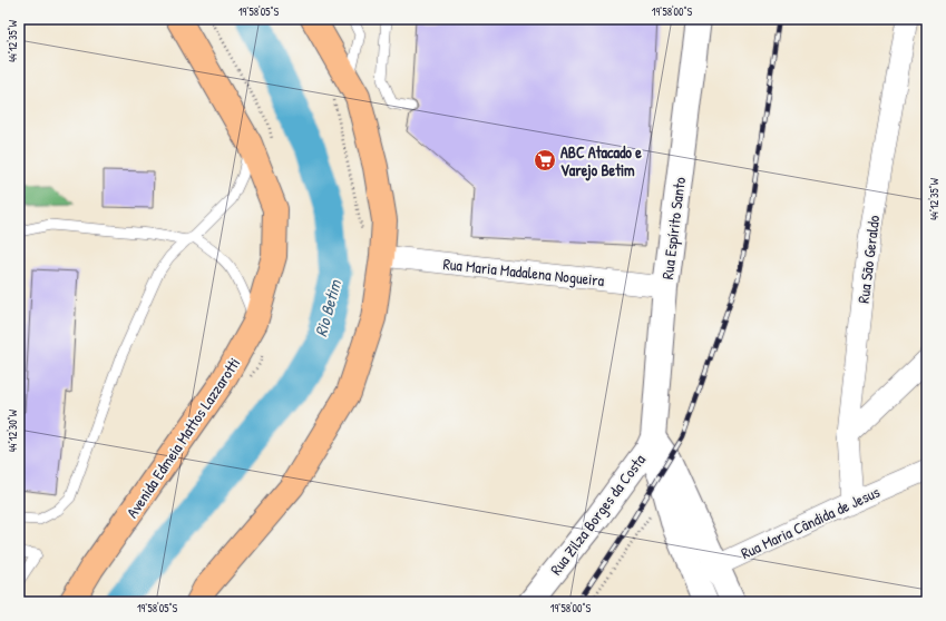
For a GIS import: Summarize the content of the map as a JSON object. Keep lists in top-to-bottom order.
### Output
{
  "streets": {
    "main road": ["Avenida Edmeia Mattos Lazzarotti"],
    "street": [
      "Rua Espírito Santo",
      "Rua São Geraldo",
      "Rua Maria Madalena Nogueira",
      "Rua Zilza Borges da Costa",
      "Rua Maria Cândida de Jesus"
    ]
  },
  "crossings": [
    ["Rua Espírito Santo", "Rua Maria Madalena Nogueira"],
    ["Rua Espírito Santo", "Rua Zilza Borges da Costa"],
    ["Rua São Geraldo", "Rua Maria Cândida de Jesus"]
  ],
  "water": ["Rio Betim"],
  "places": {
    "supermarket": ["ABC Atacado e Varejo Betim"]
  },
  "coordinates": [
    "19°58'05\"S",
    "19°58'00\"S",
    "44°12'35\"W",
    "44°12'30\"W"
  ]
}
